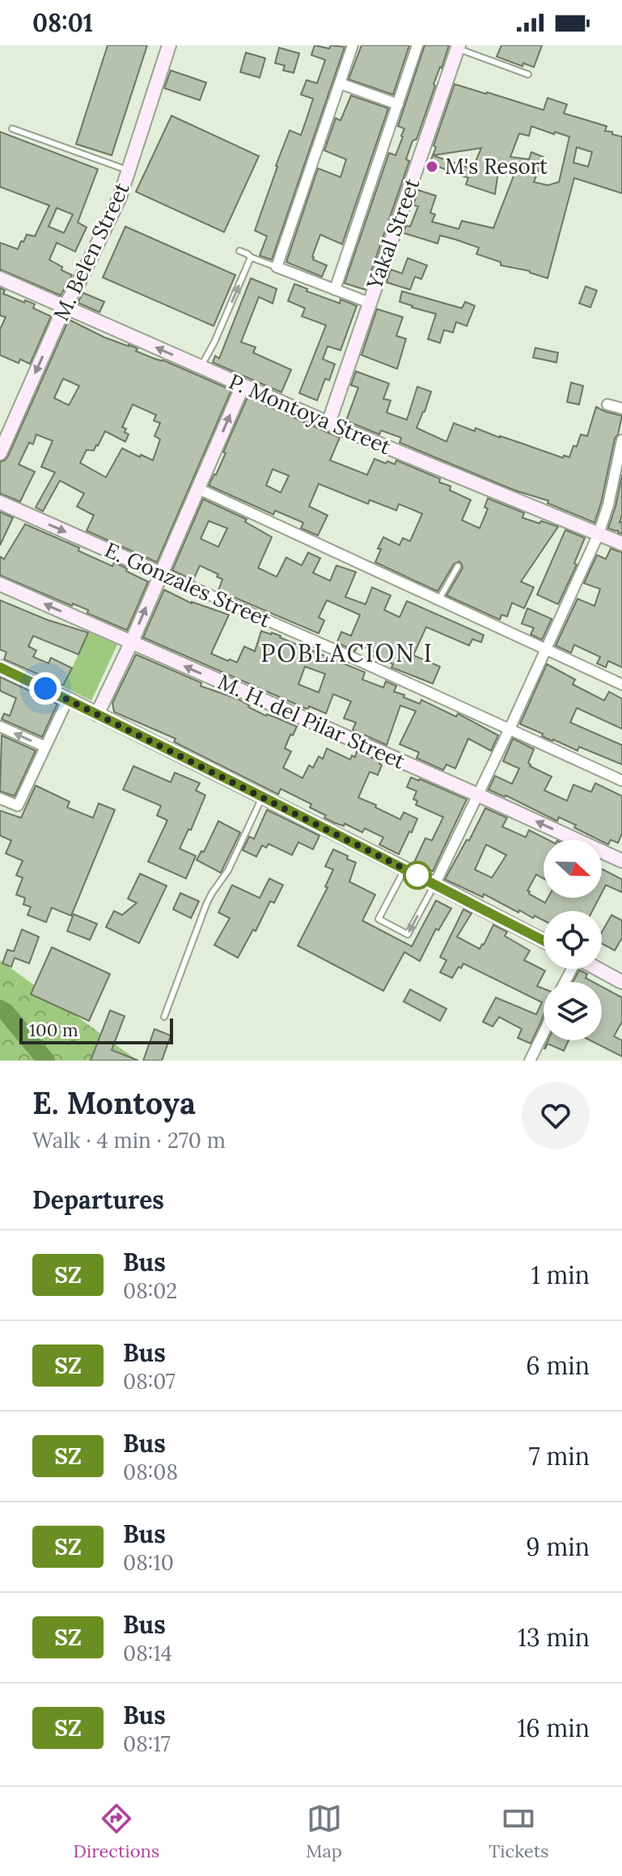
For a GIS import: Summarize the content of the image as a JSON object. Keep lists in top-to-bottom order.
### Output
{
  "streets": {
    "street": [
      "Yakal Street",
      "M. Belen Street",
      "P. Montoya Street",
      "E. Gonzales Street",
      "M. H. del Pilar Street"
    ]
  },
  "crossings": [
    ["Yakal Street", "P. Montoya Street"],
    ["M. Belen Street", "P. Montoya Street"]
  ],
  "one_way": ["M. Belen Street"],
  "districts": ["POBLACION I"],
  "places": ["M's Resort"],
  "lines": ["bus line SZ"],
  "scale_bar": "100 m",
  "north": "right",
  "page": {
    "status": "08:01",
    "scale": "100 m",
    "heading": [
      ["E. Montoya", "Walk · 4 min · 270 m"],
      "Departures"
    ],
    "list": [
      {
        "mark": "SZ",
        "name": "Bus",
        "note": "08:02",
        "value": "1 min"
      },
      {
        "mark": "SZ",
        "name": "Bus",
        "note": "08:07",
        "value": "6 min"
      },
      {
        "mark": "SZ",
        "name": "Bus",
        "note": "08:08",
        "value": "7 min"
      },
      {
        "mark": "SZ",
        "name": "Bus",
        "note": "08:10",
        "value": "9 min"
      },
      {
        "mark": "SZ",
        "name": "Bus",
        "note": "08:14",
        "value": "13 min"
      },
      {
        "mark": "SZ",
        "name": "Bus",
        "note": "08:17",
        "value": "16 min"
      }
    ],
    "tabs": ["Directions", "Map", "Tickets"]
  }
}
